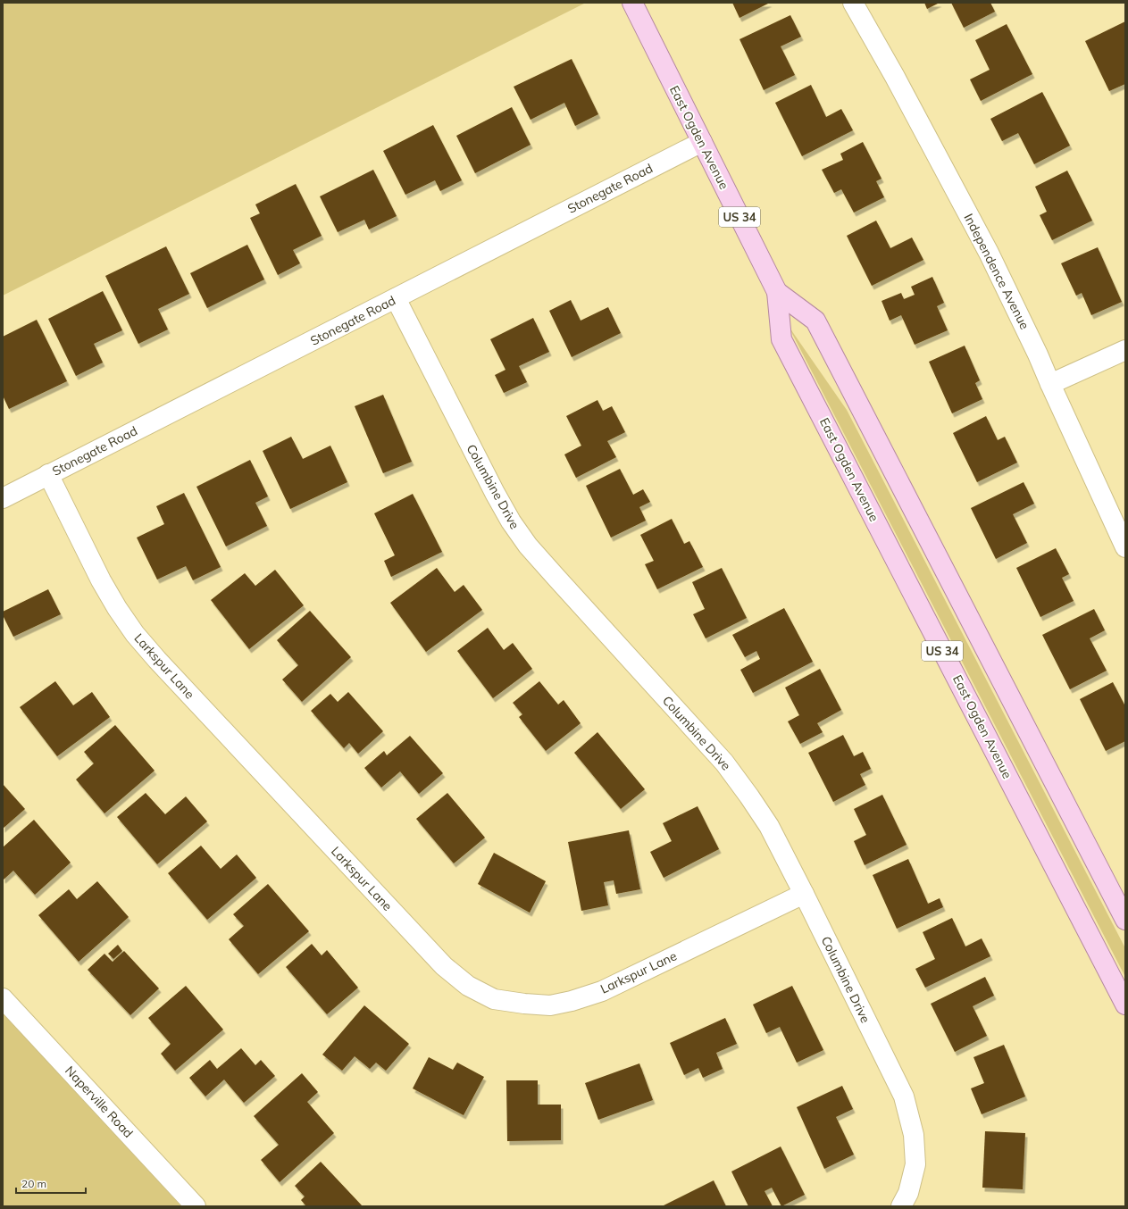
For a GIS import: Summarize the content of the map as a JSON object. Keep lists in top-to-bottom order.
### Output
{
  "streets": {
    "main road": ["East Ogden Avenue", "US 34"],
    "street": [
      "Stonegate Road",
      "Independence Avenue",
      "Columbine Drive",
      "Larkspur Lane",
      "Naperville Road"
    ]
  },
  "crossings": [
    ["East Ogden Avenue", "Stonegate Road"],
    ["Stonegate Road", "Columbine Drive"],
    ["Stonegate Road", "Larkspur Lane"],
    ["Columbine Drive", "Larkspur Lane"]
  ],
  "scale_bar": "20 m"
}
